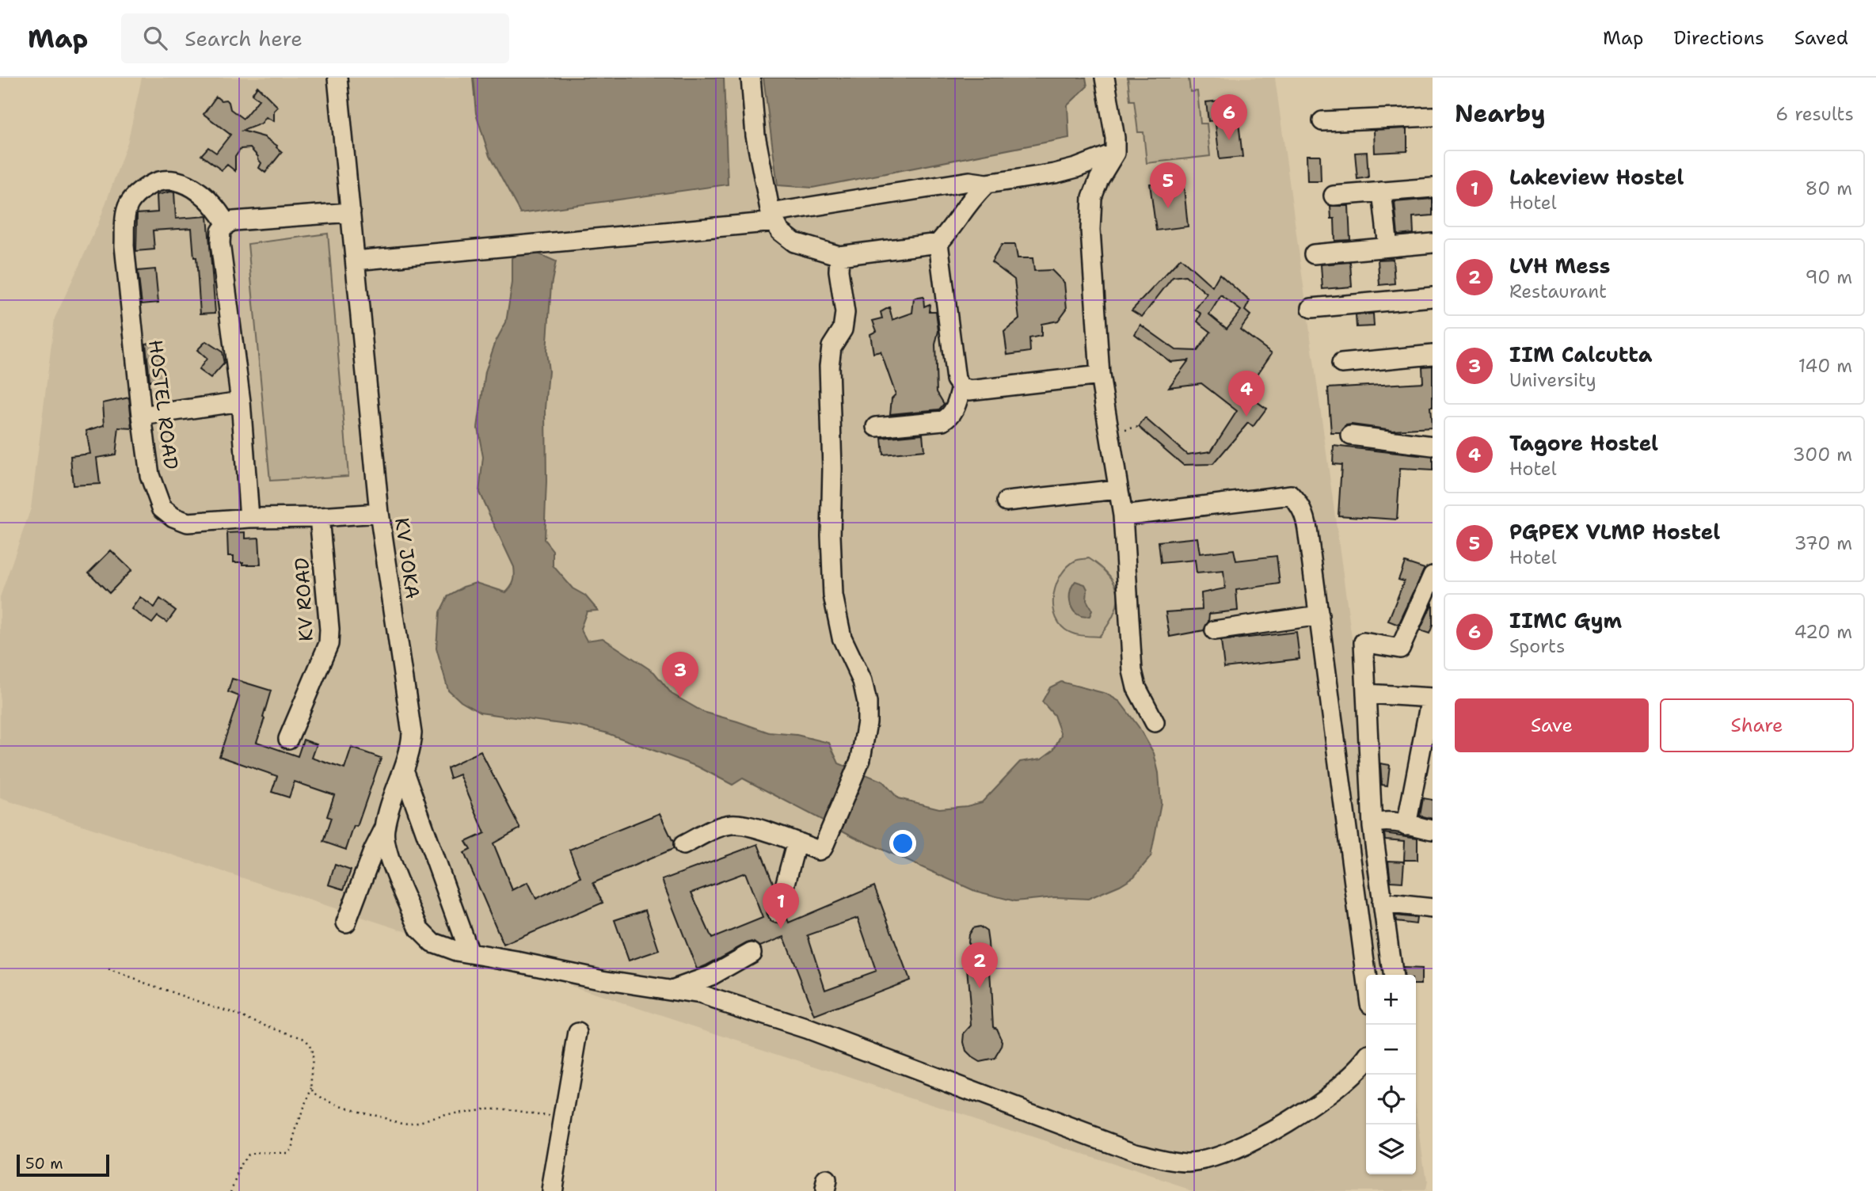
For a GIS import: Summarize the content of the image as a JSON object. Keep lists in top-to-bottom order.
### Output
{
  "streets": {
    "street": ["HOSTEL ROAD", "KV JOKA", "KV ROAD"]
  },
  "crossings": [
    ["HOSTEL ROAD", "KV JOKA"],
    ["HOSTEL ROAD", "KV ROAD"]
  ],
  "scale_bar": "50 m",
  "page": {
    "header": "Map",
    "search": "Search here",
    "nav": ["Map", "Directions", "Saved"],
    "heading": ["Nearby", "6 results"],
    "pins": [
      "6",
      "5",
      "4",
      "3",
      "1",
      "2"
    ],
    "list": [
      {
        "mark": "1",
        "name": "Lakeview Hostel",
        "note": "Hotel",
        "value": "80 m"
      },
      {
        "mark": "2",
        "name": "LVH Mess",
        "note": "Restaurant",
        "value": "90 m"
      },
      {
        "mark": "3",
        "name": "IIM Calcutta",
        "note": "University",
        "value": "140 m"
      },
      {
        "mark": "4",
        "name": "Tagore Hostel",
        "note": "Hotel",
        "value": "300 m"
      },
      {
        "mark": "5",
        "name": "PGPEX VLMP Hostel",
        "note": "Hotel",
        "value": "370 m"
      },
      {
        "mark": "6",
        "name": "IIMC Gym",
        "note": "Sports",
        "value": "420 m"
      }
    ],
    "buttons": ["Save", "Share"],
    "map_buttons": ["+", "−"],
    "scale": "50 m"
  }
}
